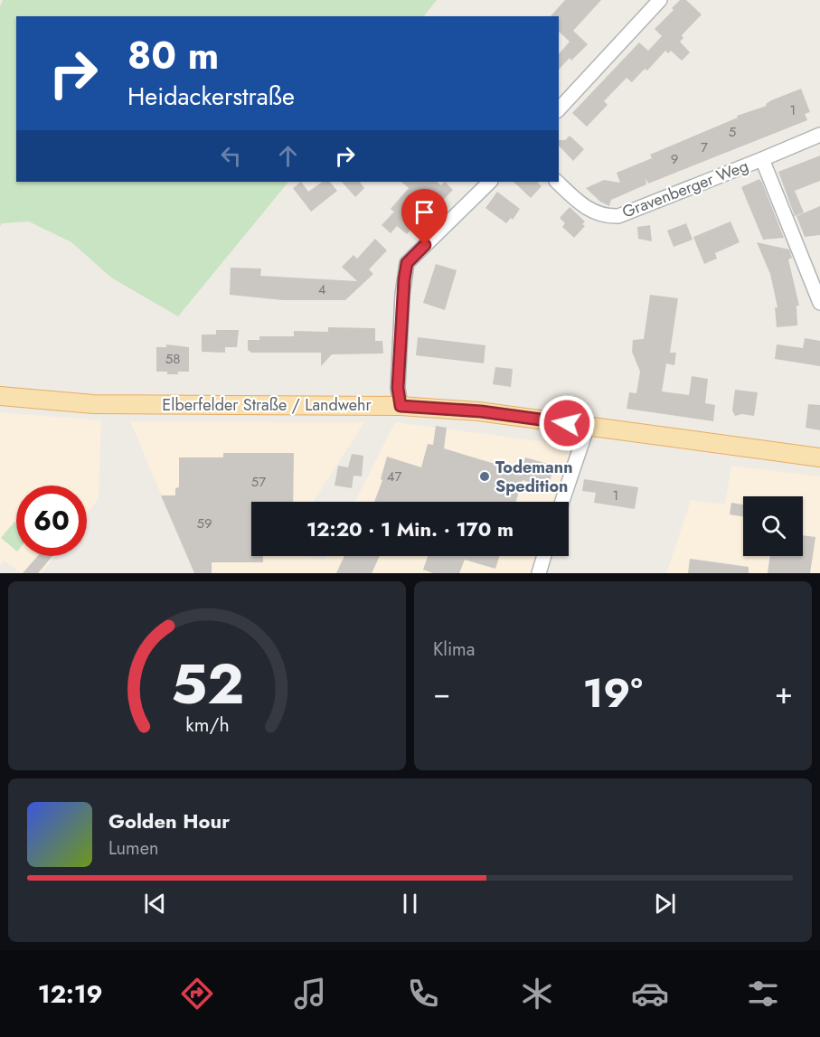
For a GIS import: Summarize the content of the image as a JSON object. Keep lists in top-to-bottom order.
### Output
{
  "streets": {
    "main road": ["Elberfelder Straße / Landwehr"],
    "street": ["Gravenberger Weg"]
  },
  "places": ["Todemann Spedition"],
  "house_numbers": [
    "1",
    "5",
    "7",
    "9",
    "4",
    "58",
    "47",
    "57",
    "1",
    "59"
  ],
  "page": {
    "turn": ["80 m", "Heidackerstraße"],
    "limit": "60",
    "trip": "12:20 · 1 Min. · 170 m",
    "tile": "Klima",
    "heat": ["−", "19°", "+"],
    "song": ["Golden Hour", "Lumen"],
    "tabs": "12:19",
    "gauge": ["52", "km/h"]
  }
}
